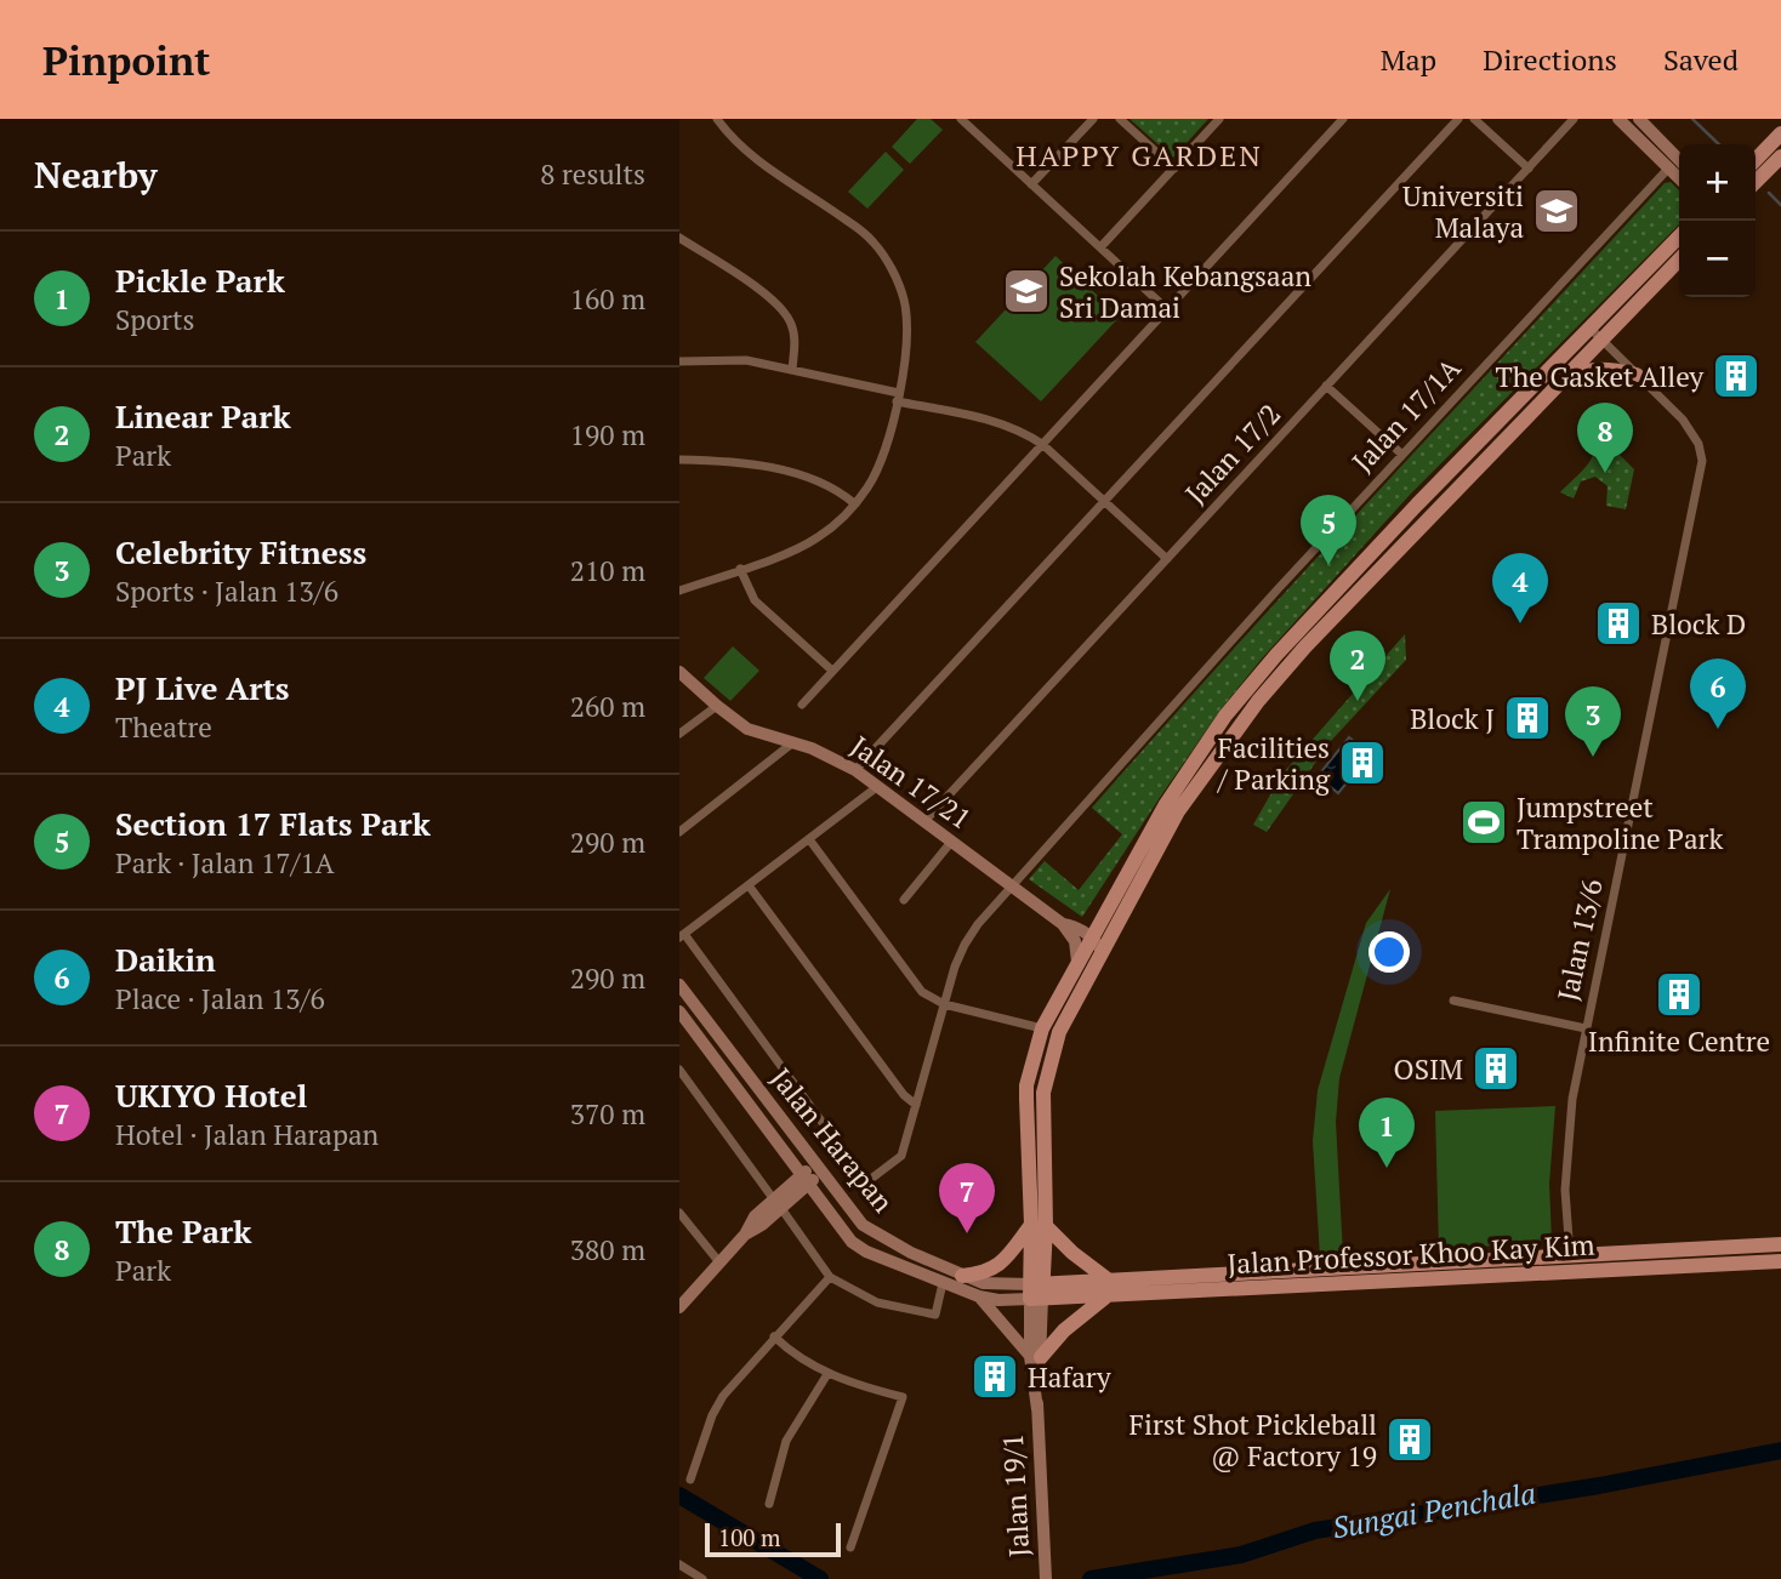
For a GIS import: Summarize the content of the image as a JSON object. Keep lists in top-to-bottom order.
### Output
{
  "streets": {
    "main road": [
      "Jalan 17/21",
      "Jalan Harapan",
      "Jalan Professor Khoo Kay Kim",
      "Jalan 19/1"
    ],
    "street": ["Jalan 17/1A", "Jalan 17/2", "Jalan 13/6"]
  },
  "crossings": [
    ["Jalan 17/1A", "Jalan 17/21"],
    ["Jalan 17/2", "Jalan 17/21"],
    ["Jalan 13/6", "Jalan Professor Khoo Kay Kim"],
    ["Jalan Harapan", "Jalan Professor Khoo Kay Kim"],
    ["Jalan Harapan", "Jalan 19/1"],
    ["Jalan Professor Khoo Kay Kim", "Jalan 19/1"]
  ],
  "districts": ["HAPPY GARDEN"],
  "water": ["Sungai Penchala"],
  "places": {
    "school or university": ["Universiti Malaya", "Sekolah Kebangsaan Sri Damai"],
    "building": [
      "The Gasket Alley",
      "Block D",
      "Block J",
      "Facilities / Parking",
      "Infinite Centre",
      "OSIM",
      "Hafary",
      "First Shot Pickleball @ Factory 19"
    ],
    "sports": ["Jumpstreet Trampoline Park"]
  },
  "scale_bar": "100 m",
  "page": {
    "header": "Pinpoint",
    "nav": ["Map", "Directions", "Saved"],
    "heading": ["Nearby", "8 results"],
    "map_buttons": ["+", "−"],
    "list": [
      {
        "mark": "1",
        "name": "Pickle Park",
        "note": "Sports",
        "value": "160 m"
      },
      {
        "mark": "2",
        "name": "Linear Park",
        "note": "Park",
        "value": "190 m"
      },
      {
        "mark": "3",
        "name": "Celebrity Fitness",
        "note": "Sports · Jalan 13/6",
        "value": "210 m"
      },
      {
        "mark": "4",
        "name": "PJ Live Arts",
        "note": "Theatre",
        "value": "260 m"
      },
      {
        "mark": "5",
        "name": "Section 17 Flats Park",
        "note": "Park · Jalan 17/1A",
        "value": "290 m"
      },
      {
        "mark": "6",
        "name": "Daikin",
        "note": "Place · Jalan 13/6",
        "value": "290 m"
      },
      {
        "mark": "7",
        "name": "UKIYO Hotel",
        "note": "Hotel · Jalan Harapan",
        "value": "370 m"
      },
      {
        "mark": "8",
        "name": "The Park",
        "note": "Park",
        "value": "380 m"
      }
    ],
    "pins": [
      "8",
      "5",
      "4",
      "2",
      "6",
      "3",
      "1",
      "7"
    ],
    "scale": "100 m"
  }
}
